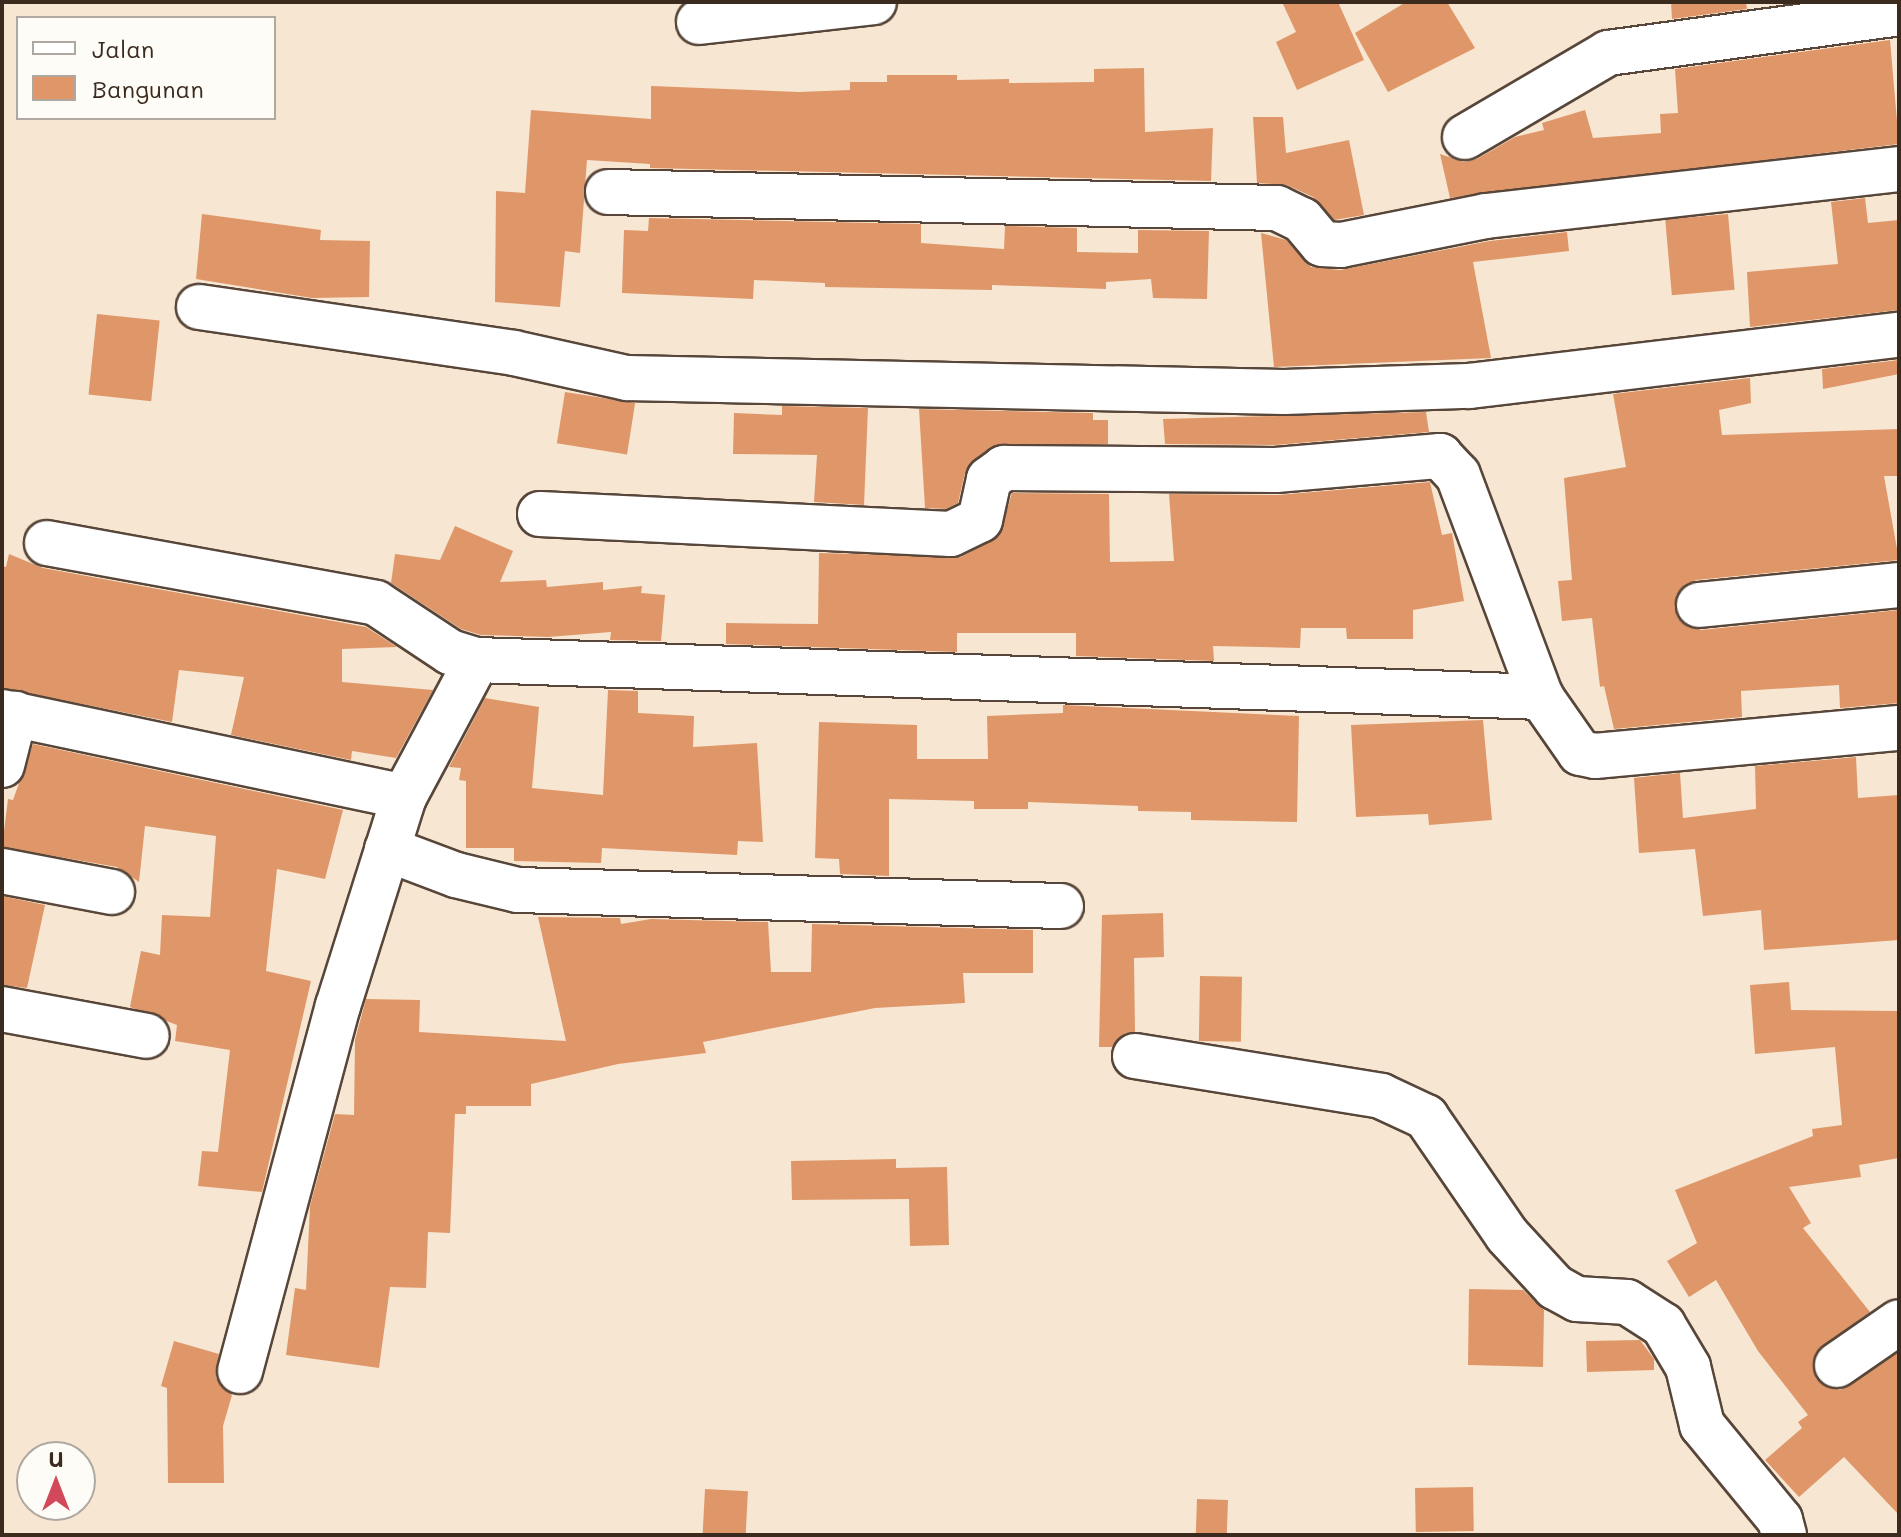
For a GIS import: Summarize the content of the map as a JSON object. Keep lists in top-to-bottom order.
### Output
{
  "legend": ["Jalan", "Bangunan"],
  "north": "top"
}
